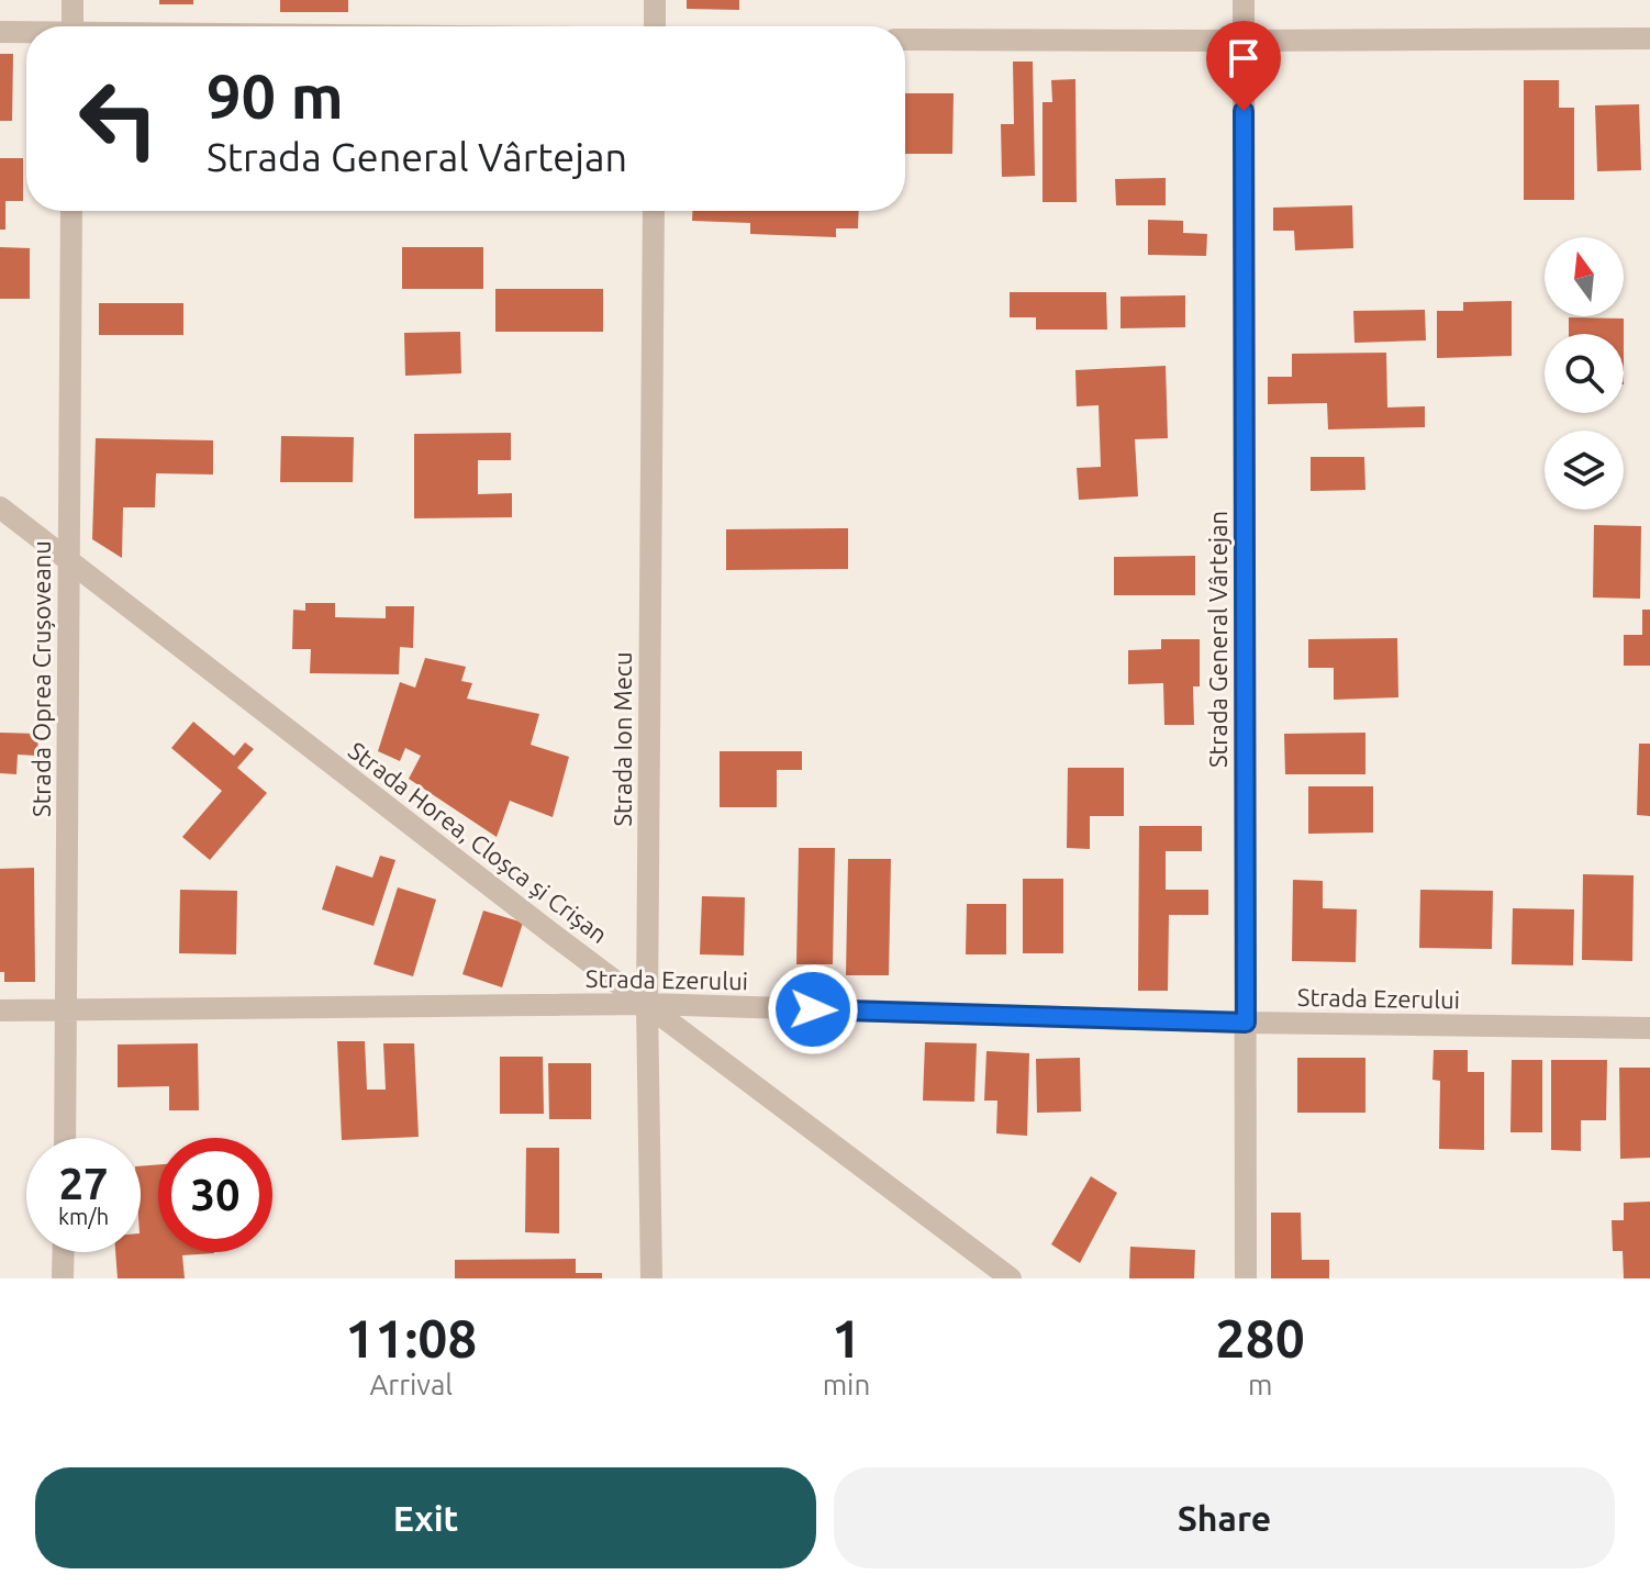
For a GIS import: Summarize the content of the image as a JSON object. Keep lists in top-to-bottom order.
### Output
{
  "streets": {
    "street": [
      "Strada General Vârtejan",
      "Strada Oprea Crușoveanu",
      "Strada Ion Mecu",
      "Strada Horea, Cloșca și Crișan",
      "Strada Ezerului"
    ]
  },
  "crossings": [
    ["Strada General Vârtejan", "Strada Ezerului"],
    ["Strada Oprea Crușoveanu", "Strada Horea, Cloșca și Crișan"],
    ["Strada Oprea Crușoveanu", "Strada Ezerului"],
    ["Strada Ion Mecu", "Strada Horea, Cloșca și Crișan"],
    ["Strada Ion Mecu", "Strada Ezerului"],
    ["Strada Horea, Cloșca și Crișan", "Strada Ezerului"]
  ],
  "north": "top",
  "page": {
    "turn": ["90 m", "Strada General Vârtejan"],
    "speed": "27 km/h",
    "limit": "30",
    "eta": [
      "11:08",
      "Arrival",
      "1",
      "min",
      "280",
      "m"
    ],
    "buttons": ["Exit", "Share"]
  }
}
